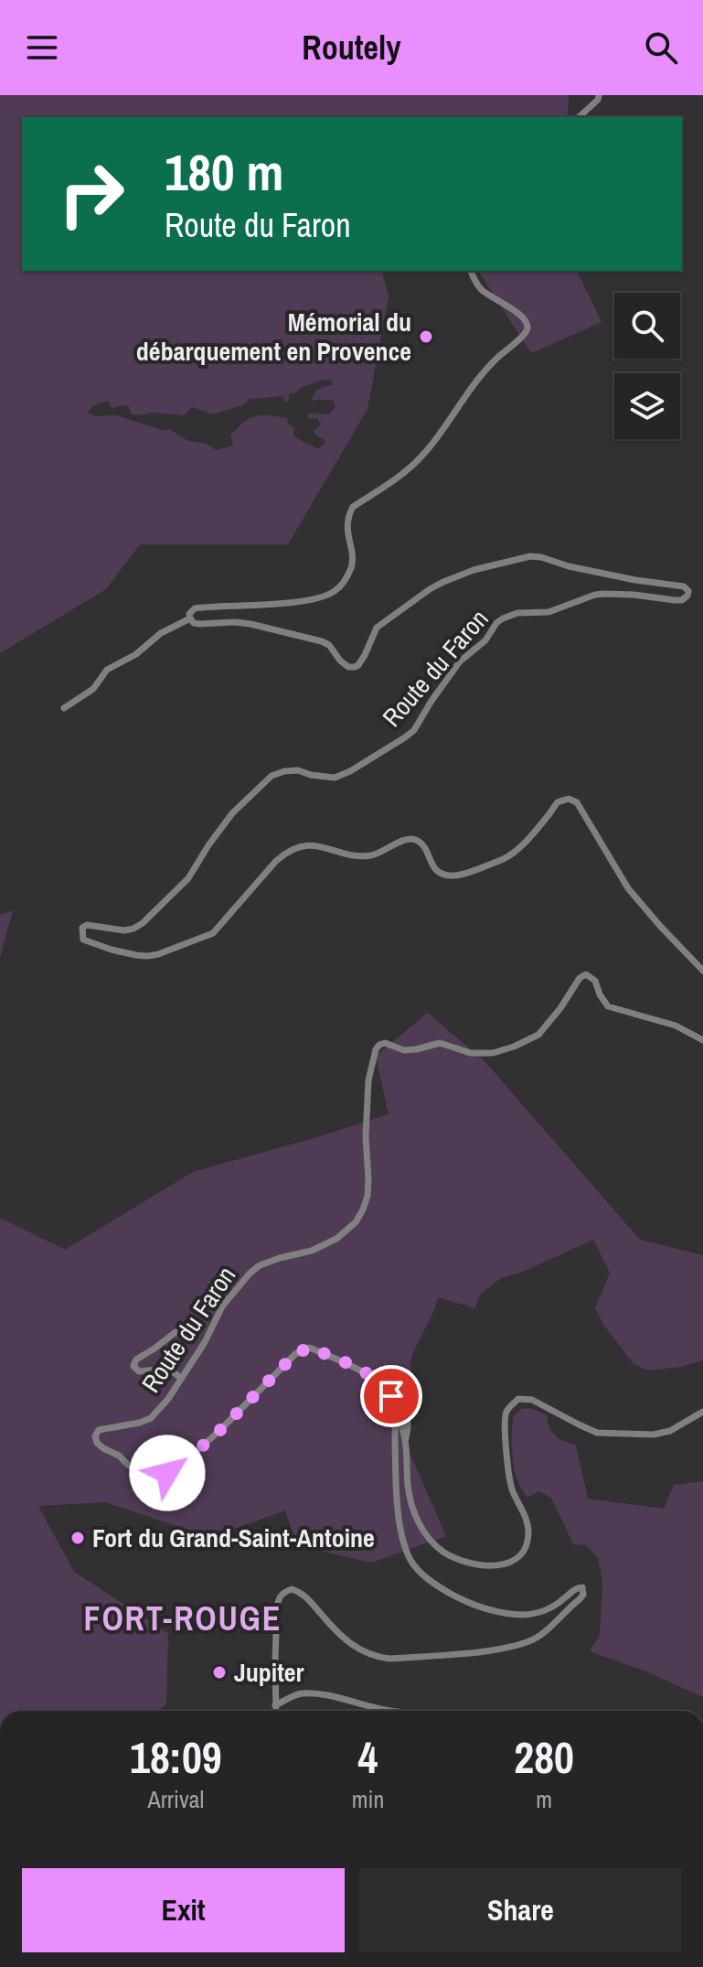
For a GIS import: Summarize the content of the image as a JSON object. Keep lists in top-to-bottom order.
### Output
{
  "streets": {
    "street": ["Route du Faron"]
  },
  "districts": ["FORT-ROUGE"],
  "places": ["Mémorial du débarquement en Provence", "Fort du Grand-Saint-Antoine", "Jupiter"],
  "page": {
    "header": "Routely",
    "turn": ["180 m", "Route du Faron"],
    "eta": [
      "18:09",
      "Arrival",
      "4",
      "min",
      "280",
      "m"
    ],
    "buttons": ["Exit", "Share"]
  }
}
